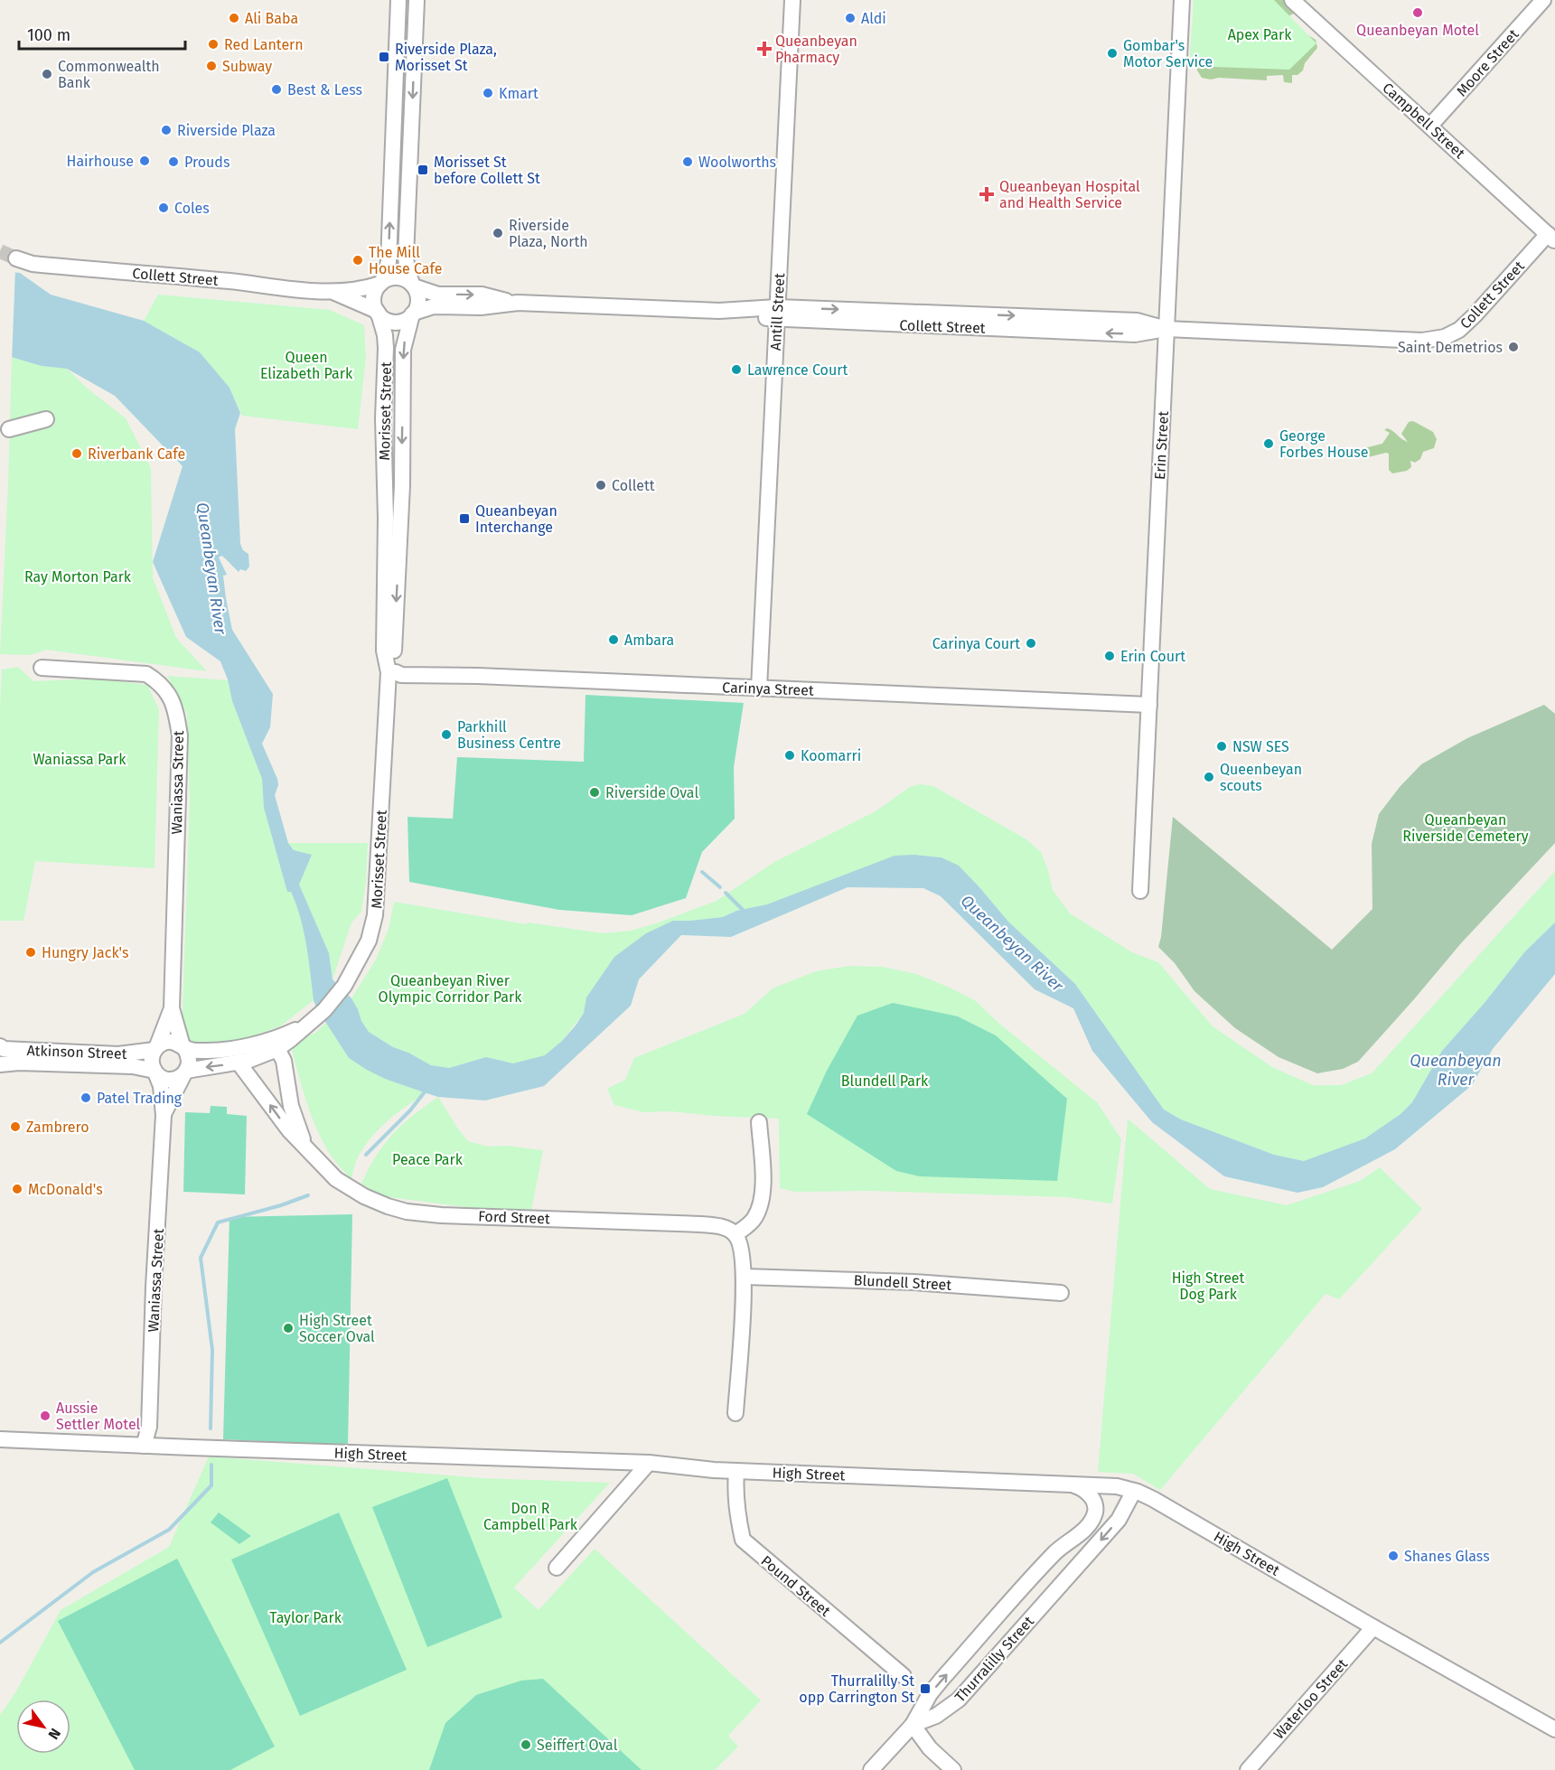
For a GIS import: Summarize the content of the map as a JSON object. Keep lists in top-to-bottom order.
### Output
{
  "streets": {
    "street": [
      "Moore Street",
      "Campbell Street",
      "Collett Street",
      "Antill Street",
      "Morisset Street",
      "Erin Street",
      "Carinya Street",
      "Waniassa Street",
      "Atkinson Street",
      "Ford Street",
      "Blundell Street",
      "High Street",
      "Pound Street",
      "Thurralilly Street",
      "Waterloo Street"
    ]
  },
  "crossings": [
    ["Moore Street", "Campbell Street"],
    ["Campbell Street", "Collett Street"],
    ["Collett Street", "Antill Street"],
    ["Collett Street", "Morisset Street"],
    ["Collett Street", "Erin Street"],
    ["Antill Street", "Carinya Street"],
    ["Morisset Street", "Carinya Street"],
    ["Morisset Street", "Ford Street"],
    ["Erin Street", "Carinya Street"],
    ["Waniassa Street", "Atkinson Street"],
    ["Waniassa Street", "High Street"],
    ["High Street", "Pound Street"],
    ["High Street", "Thurralilly Street"],
    ["High Street", "Waterloo Street"]
  ],
  "water": ["Queanbeyan River"],
  "parks": [
    "Apex Park",
    "Queen Elizabeth Park",
    "Ray Morton Park",
    "Waniassa Park",
    "Queanbeyan Riverside Cemetery",
    "Queanbeyan River Olympic Corridor Park",
    "Blundell Park",
    "Peace Park",
    "High Street Dog Park",
    "Don R Campbell Park",
    "Taylor Park"
  ],
  "places": {
    "other": [
      "Queanbeyan Motel",
      "Ali Baba",
      "Aldi",
      "Red Lantern",
      "Gombar's Motor Service",
      "Subway",
      "Commonwealth Bank",
      "Best & Less",
      "Kmart",
      "Riverside Plaza",
      "Hairhouse",
      "Prouds",
      "Woolworths",
      "Coles",
      "Riverside Plaza, North",
      "The Mill House Cafe",
      "Saint Demetrios",
      "Lawrence Court",
      "George Forbes House",
      "Riverbank Cafe",
      "Collett",
      "Ambara",
      "Carinya Court",
      "Erin Court",
      "Parkhill Business Centre",
      "NSW SES",
      "Koomarri",
      "Queenbeyan scouts",
      "Riverside Oval",
      "Hungry Jack's",
      "Patel Trading",
      "Zambrero",
      "McDonald's",
      "High Street Soccer Oval",
      "Aussie Settler Motel",
      "Shanes Glass",
      "Seiffert Oval"
    ],
    "health": ["Queanbeyan Pharmacy", "Queanbeyan Hospital and Health Service"],
    "transit": [
      "Riverside Plaza, Morisset St",
      "Morisset St before Collett St",
      "Queanbeyan Interchange",
      "Thurralilly St opp Carrington St"
    ]
  },
  "scale_bar": "100 m",
  "north": "bottom right"
}
